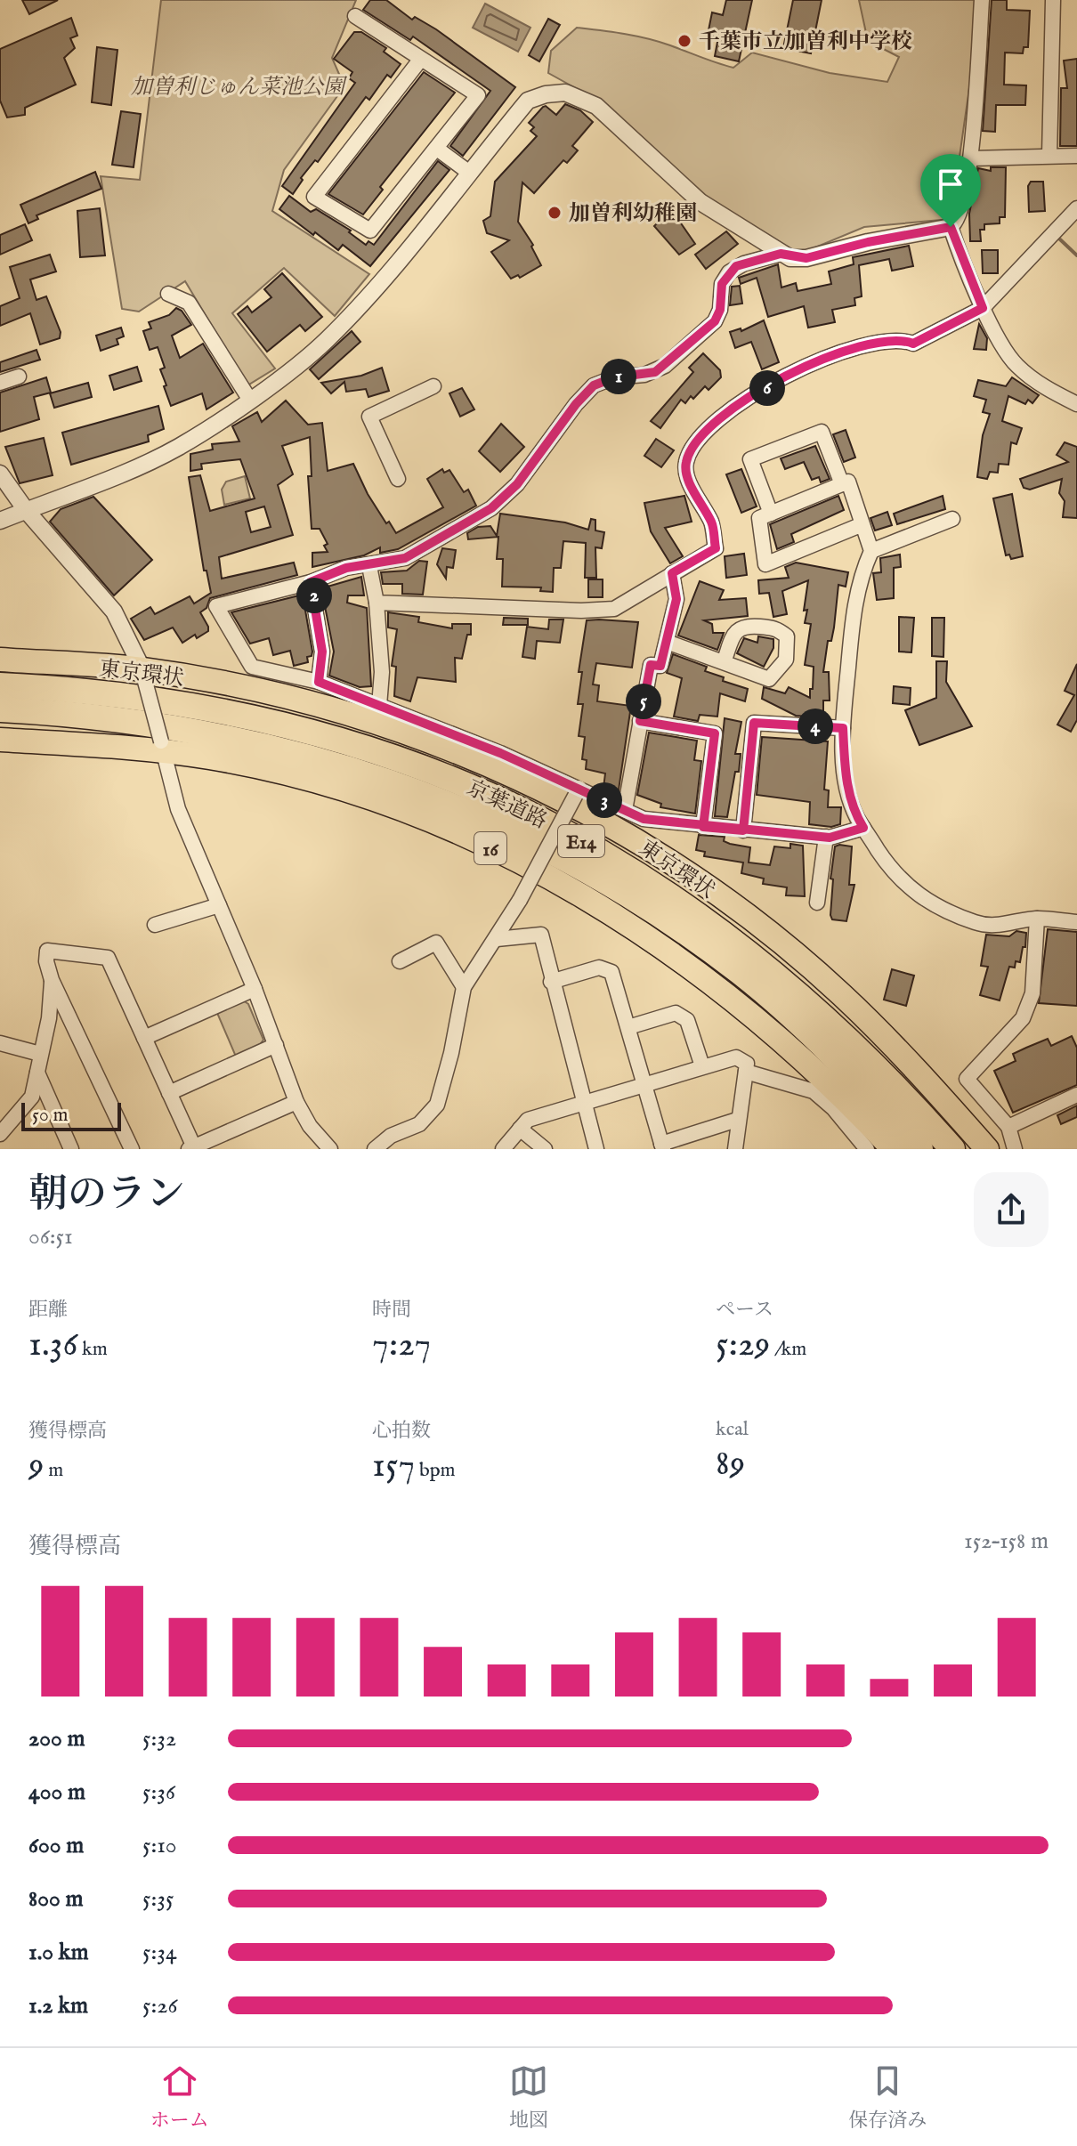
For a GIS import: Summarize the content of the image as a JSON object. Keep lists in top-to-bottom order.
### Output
{
  "streets": {
    "highway": [
      "東京環状",
      "京葉道路",
      "E14",
      "16"
    ]
  },
  "parks": ["加曽利じゅん菜池公園"],
  "places": ["千葉市立加曽利中学校", "加曽利幼稚園"],
  "scale_bar": "50 m",
  "page": {
    "pins": [
      "1",
      "6",
      "2",
      "5",
      "4",
      "3"
    ],
    "scale": "50 m",
    "heading": ["朝のラン", "06:51"],
    "stats": [
      ["距離", "1.36 km"],
      ["時間", "7:27"],
      ["ペース", "5:29 /km"],
      ["獲得標高", "9 m"],
      ["心拍数", "157 bpm"],
      ["kcal", "89"]
    ],
    "chart": ["獲得標高", "152–158 m"],
    "list": [
      {
        "name": "200 m",
        "note": "5:32"
      },
      {
        "name": "400 m",
        "note": "5:36"
      },
      {
        "name": "600 m",
        "note": "5:10"
      },
      {
        "name": "800 m",
        "note": "5:35"
      },
      {
        "name": "1.0 km",
        "note": "5:34"
      },
      {
        "name": "1.2 km",
        "note": "5:26"
      }
    ],
    "tabs": ["ホーム", "地図", "保存済み"]
  }
}
